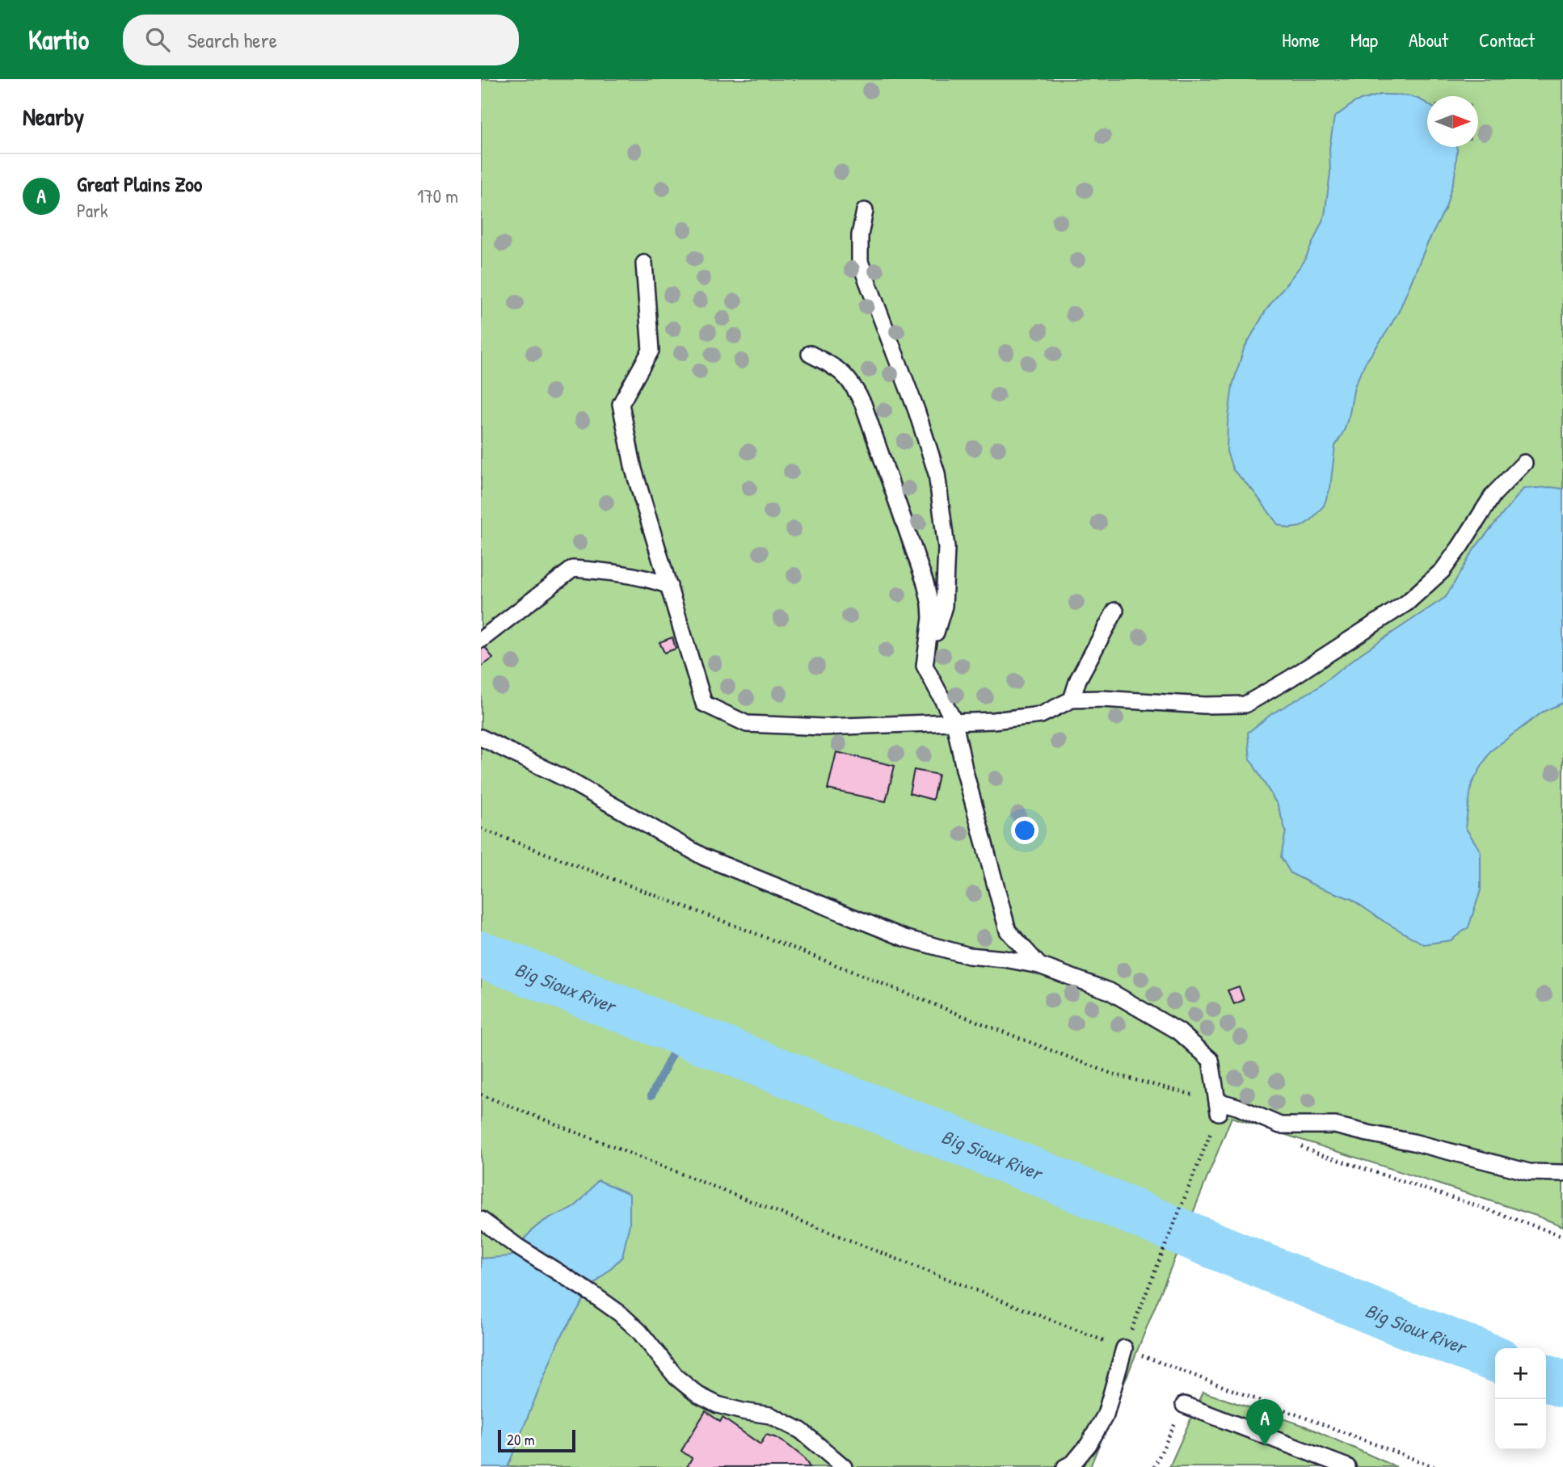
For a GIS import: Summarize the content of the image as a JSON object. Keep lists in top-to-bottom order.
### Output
{
  "water": ["Big Sioux River"],
  "scale_bar": "20 m",
  "north": "right",
  "page": {
    "header": "Kartio",
    "search": "Search here",
    "nav": [
      "Home",
      "Map",
      "About",
      "Contact"
    ],
    "heading": "Nearby",
    "list": [
      {
        "mark": "A",
        "name": "Great Plains Zoo",
        "note": "Park",
        "value": "170 m"
      }
    ],
    "map_buttons": ["+", "−"],
    "pins": "A",
    "scale": "20 m"
  }
}
